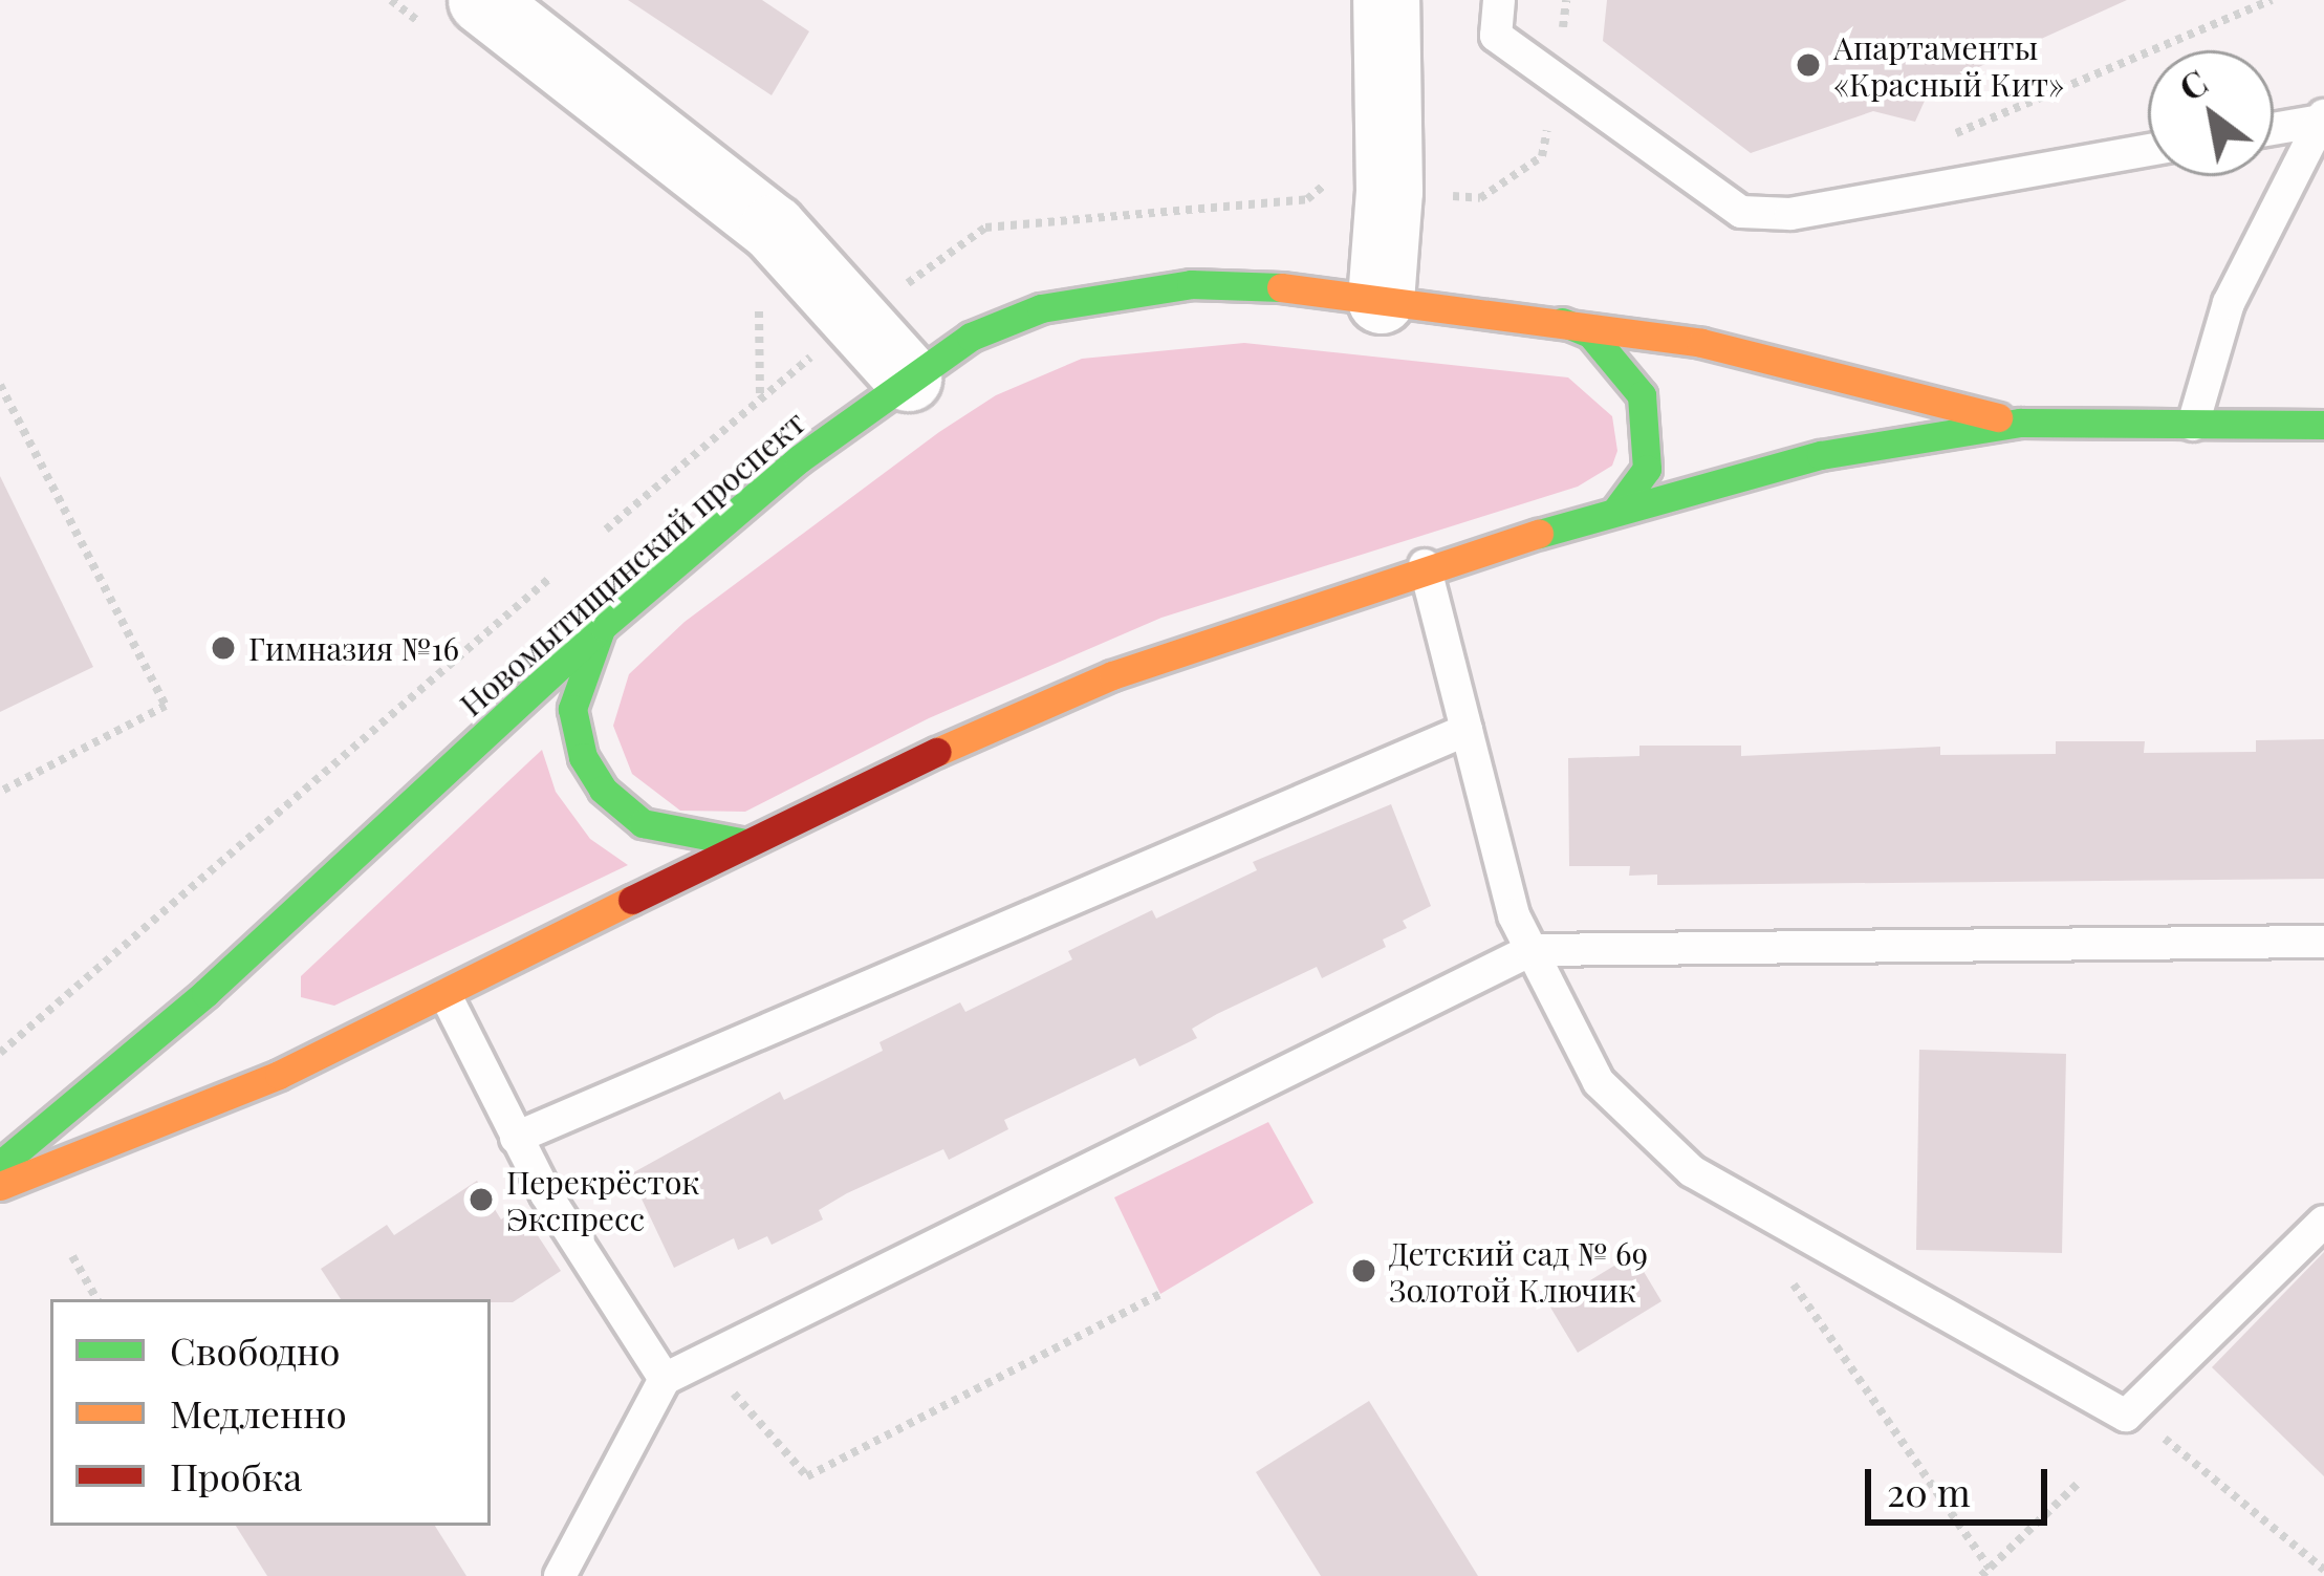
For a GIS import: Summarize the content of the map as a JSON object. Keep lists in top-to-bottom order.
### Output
{
  "streets": {
    "main road": ["Новомытищинский проспект"]
  },
  "places": [
    "Апартаменты «Красный Кит»",
    "Гимназия №16",
    "Перекрёсток Экспресс",
    "Детский сад № 69 Золотой Ключик"
  ],
  "legend": ["Свободно", "Медленно", "Пробка"],
  "scale_bar": "20 m",
  "north": "top left"
}
